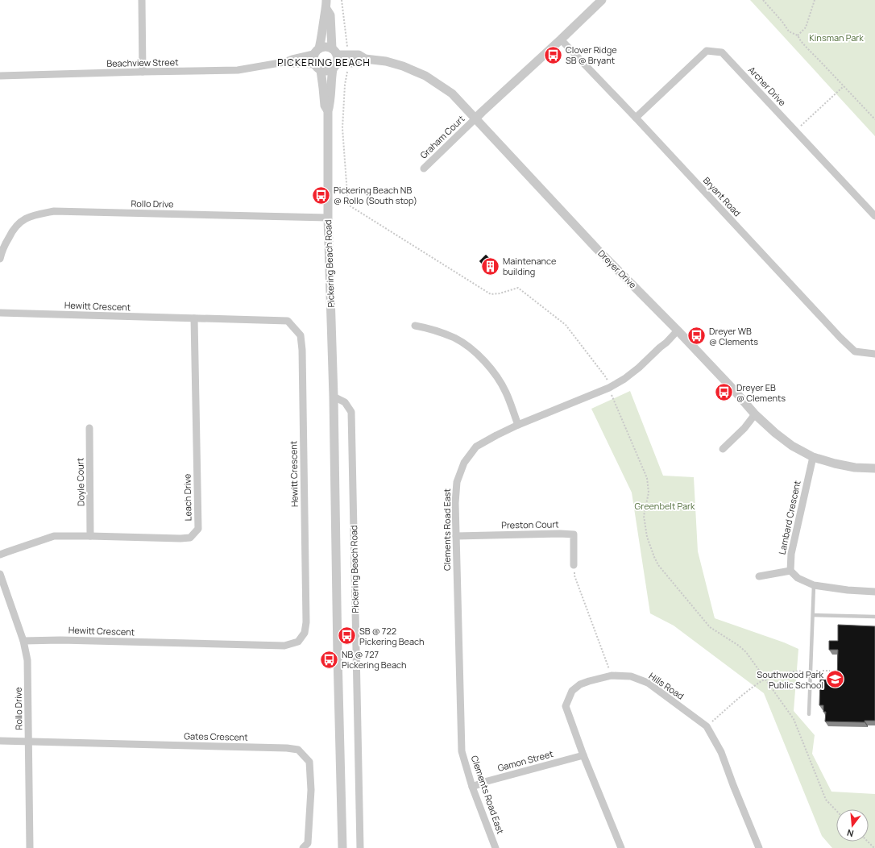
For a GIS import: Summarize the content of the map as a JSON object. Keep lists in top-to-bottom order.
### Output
{
  "streets": {
    "street": [
      "Beachview Street",
      "Archer Drive",
      "Graham Court",
      "Bryant Road",
      "Rollo Drive",
      "Pickering Beach Road",
      "Dreyer Drive",
      "Hewitt Crescent",
      "Doyle Court",
      "Leach Drive",
      "Lambard Crescent",
      "Preston Court",
      "Clements Road East",
      "Hills Road",
      "Gates Crescent",
      "Gamon Street"
    ]
  },
  "crossings": [
    ["Beachview Street", "Pickering Beach Road"],
    ["Beachview Street", "Dreyer Drive"],
    ["Archer Drive", "Bryant Road"],
    ["Graham Court", "Dreyer Drive"],
    ["Rollo Drive", "Pickering Beach Road"],
    ["Rollo Drive", "Hewitt Crescent"],
    ["Rollo Drive", "Gates Crescent"],
    ["Pickering Beach Road", "Dreyer Drive"],
    ["Dreyer Drive", "Lambard Crescent"],
    ["Dreyer Drive", "Clements Road East"],
    ["Hewitt Crescent", "Leach Drive"],
    ["Doyle Court", "Leach Drive"],
    ["Preston Court", "Clements Road East"],
    ["Clements Road East", "Gamon Street"],
    ["Hills Road", "Gamon Street"]
  ],
  "districts": ["PICKERING BEACH"],
  "parks": ["Kinsman Park", "Greenbelt Park"],
  "places": {
    "bus stop": [
      "Clover Ridge SB @ Bryant",
      "Pickering Beach NB @ Rollo (South stop)",
      "Dreyer WB @ Clements",
      "Dreyer EB @ Clements",
      "SB @ 722 Pickering Beach",
      "NB @ 727 Pickering Beach"
    ],
    "building": ["Maintenance building"],
    "school or university": ["Southwood Park Public School"]
  },
  "north": "bottom"
}
